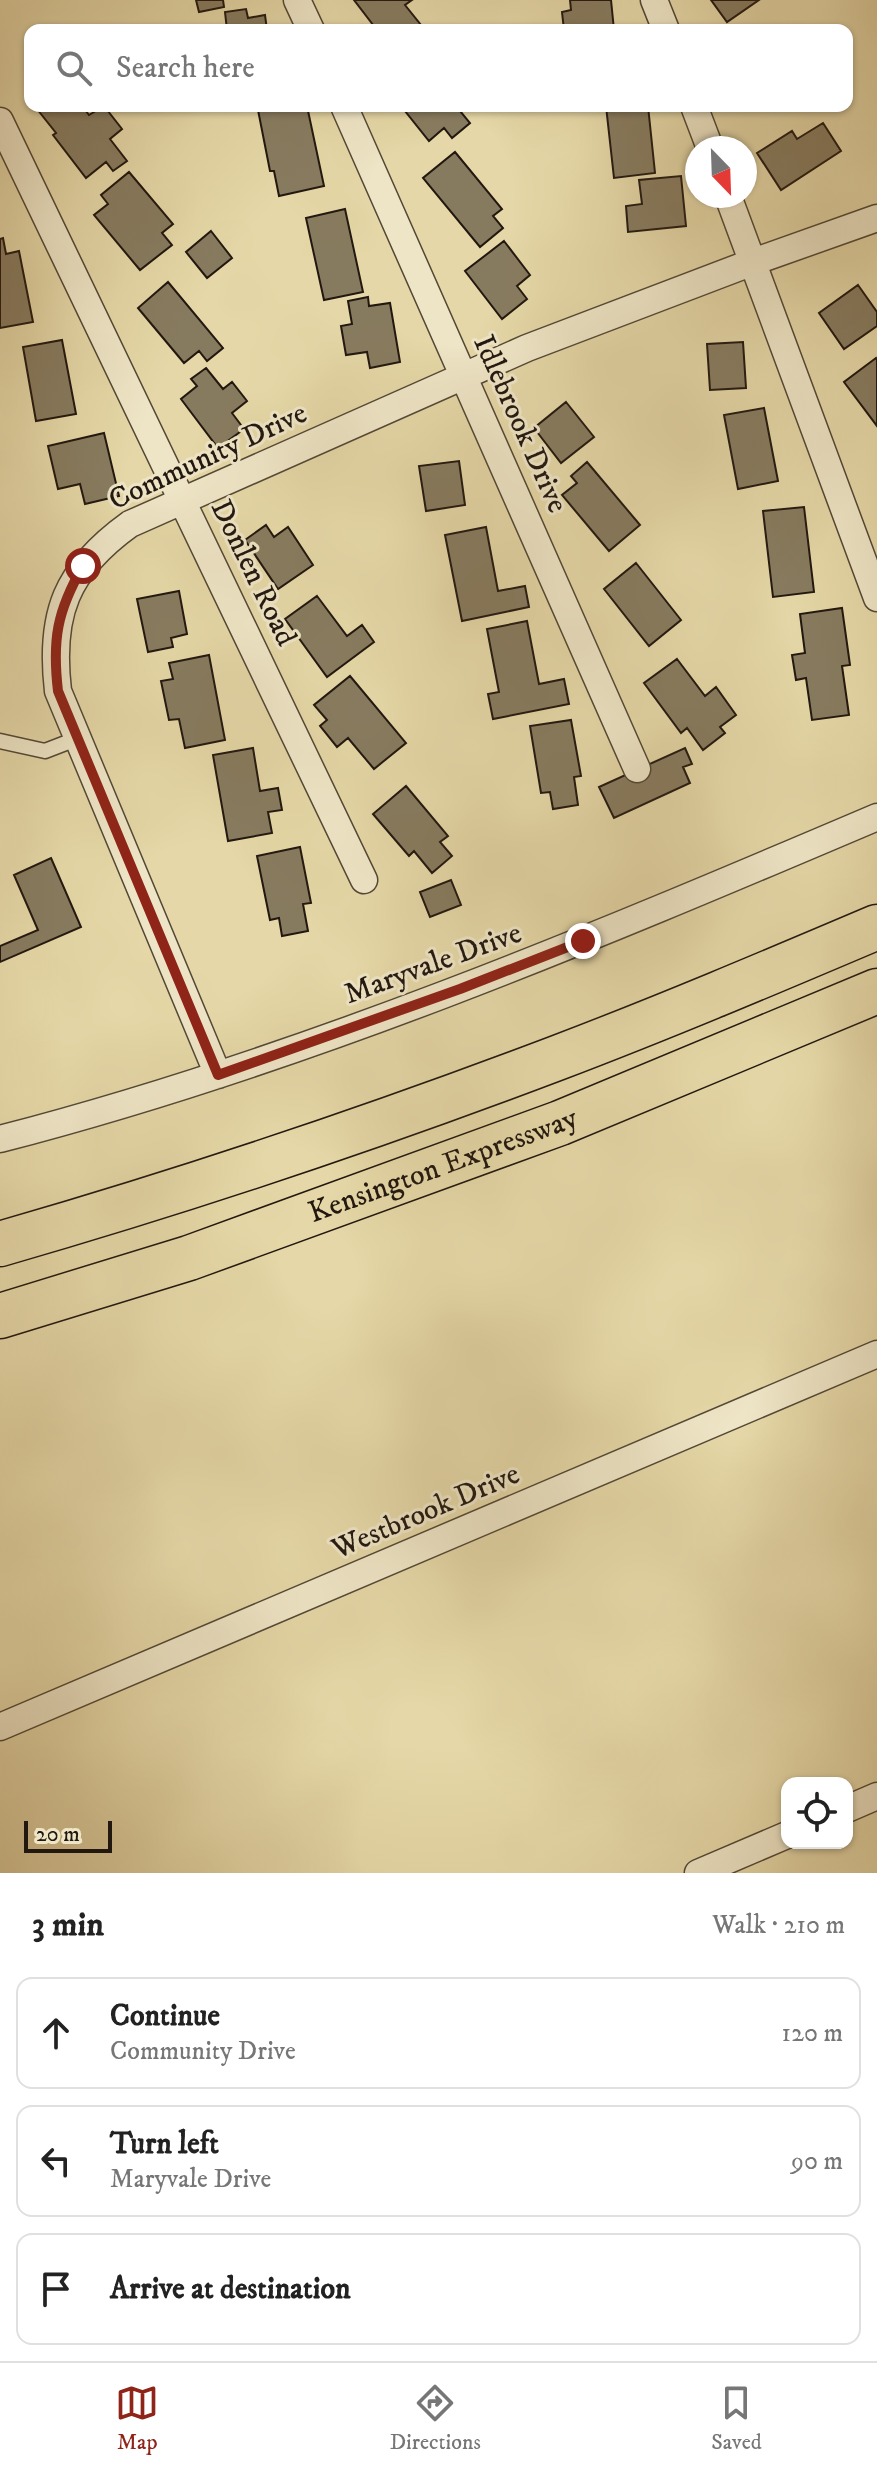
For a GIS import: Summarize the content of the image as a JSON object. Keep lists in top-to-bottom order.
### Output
{
  "streets": {
    "highway": ["Kensington Expressway"],
    "street": [
      "Idlebrook Drive",
      "Community Drive",
      "Donlen Road",
      "Maryvale Drive",
      "Westbrook Drive"
    ]
  },
  "crossings": [
    ["Idlebrook Drive", "Community Drive"],
    ["Community Drive", "Donlen Road"],
    ["Community Drive", "Maryvale Drive"]
  ],
  "scale_bar": "20 m",
  "north": "bottom right",
  "page": {
    "search": "Search here",
    "scale": "20 m",
    "heading": ["3 min", "Walk · 210 m"],
    "list": [
      ["Continue", "Community Drive", "120 m"],
      ["Turn left", "Maryvale Drive", "90 m"],
      "Arrive at destination"
    ],
    "nav": ["Map", "Directions", "Saved"]
  }
}
